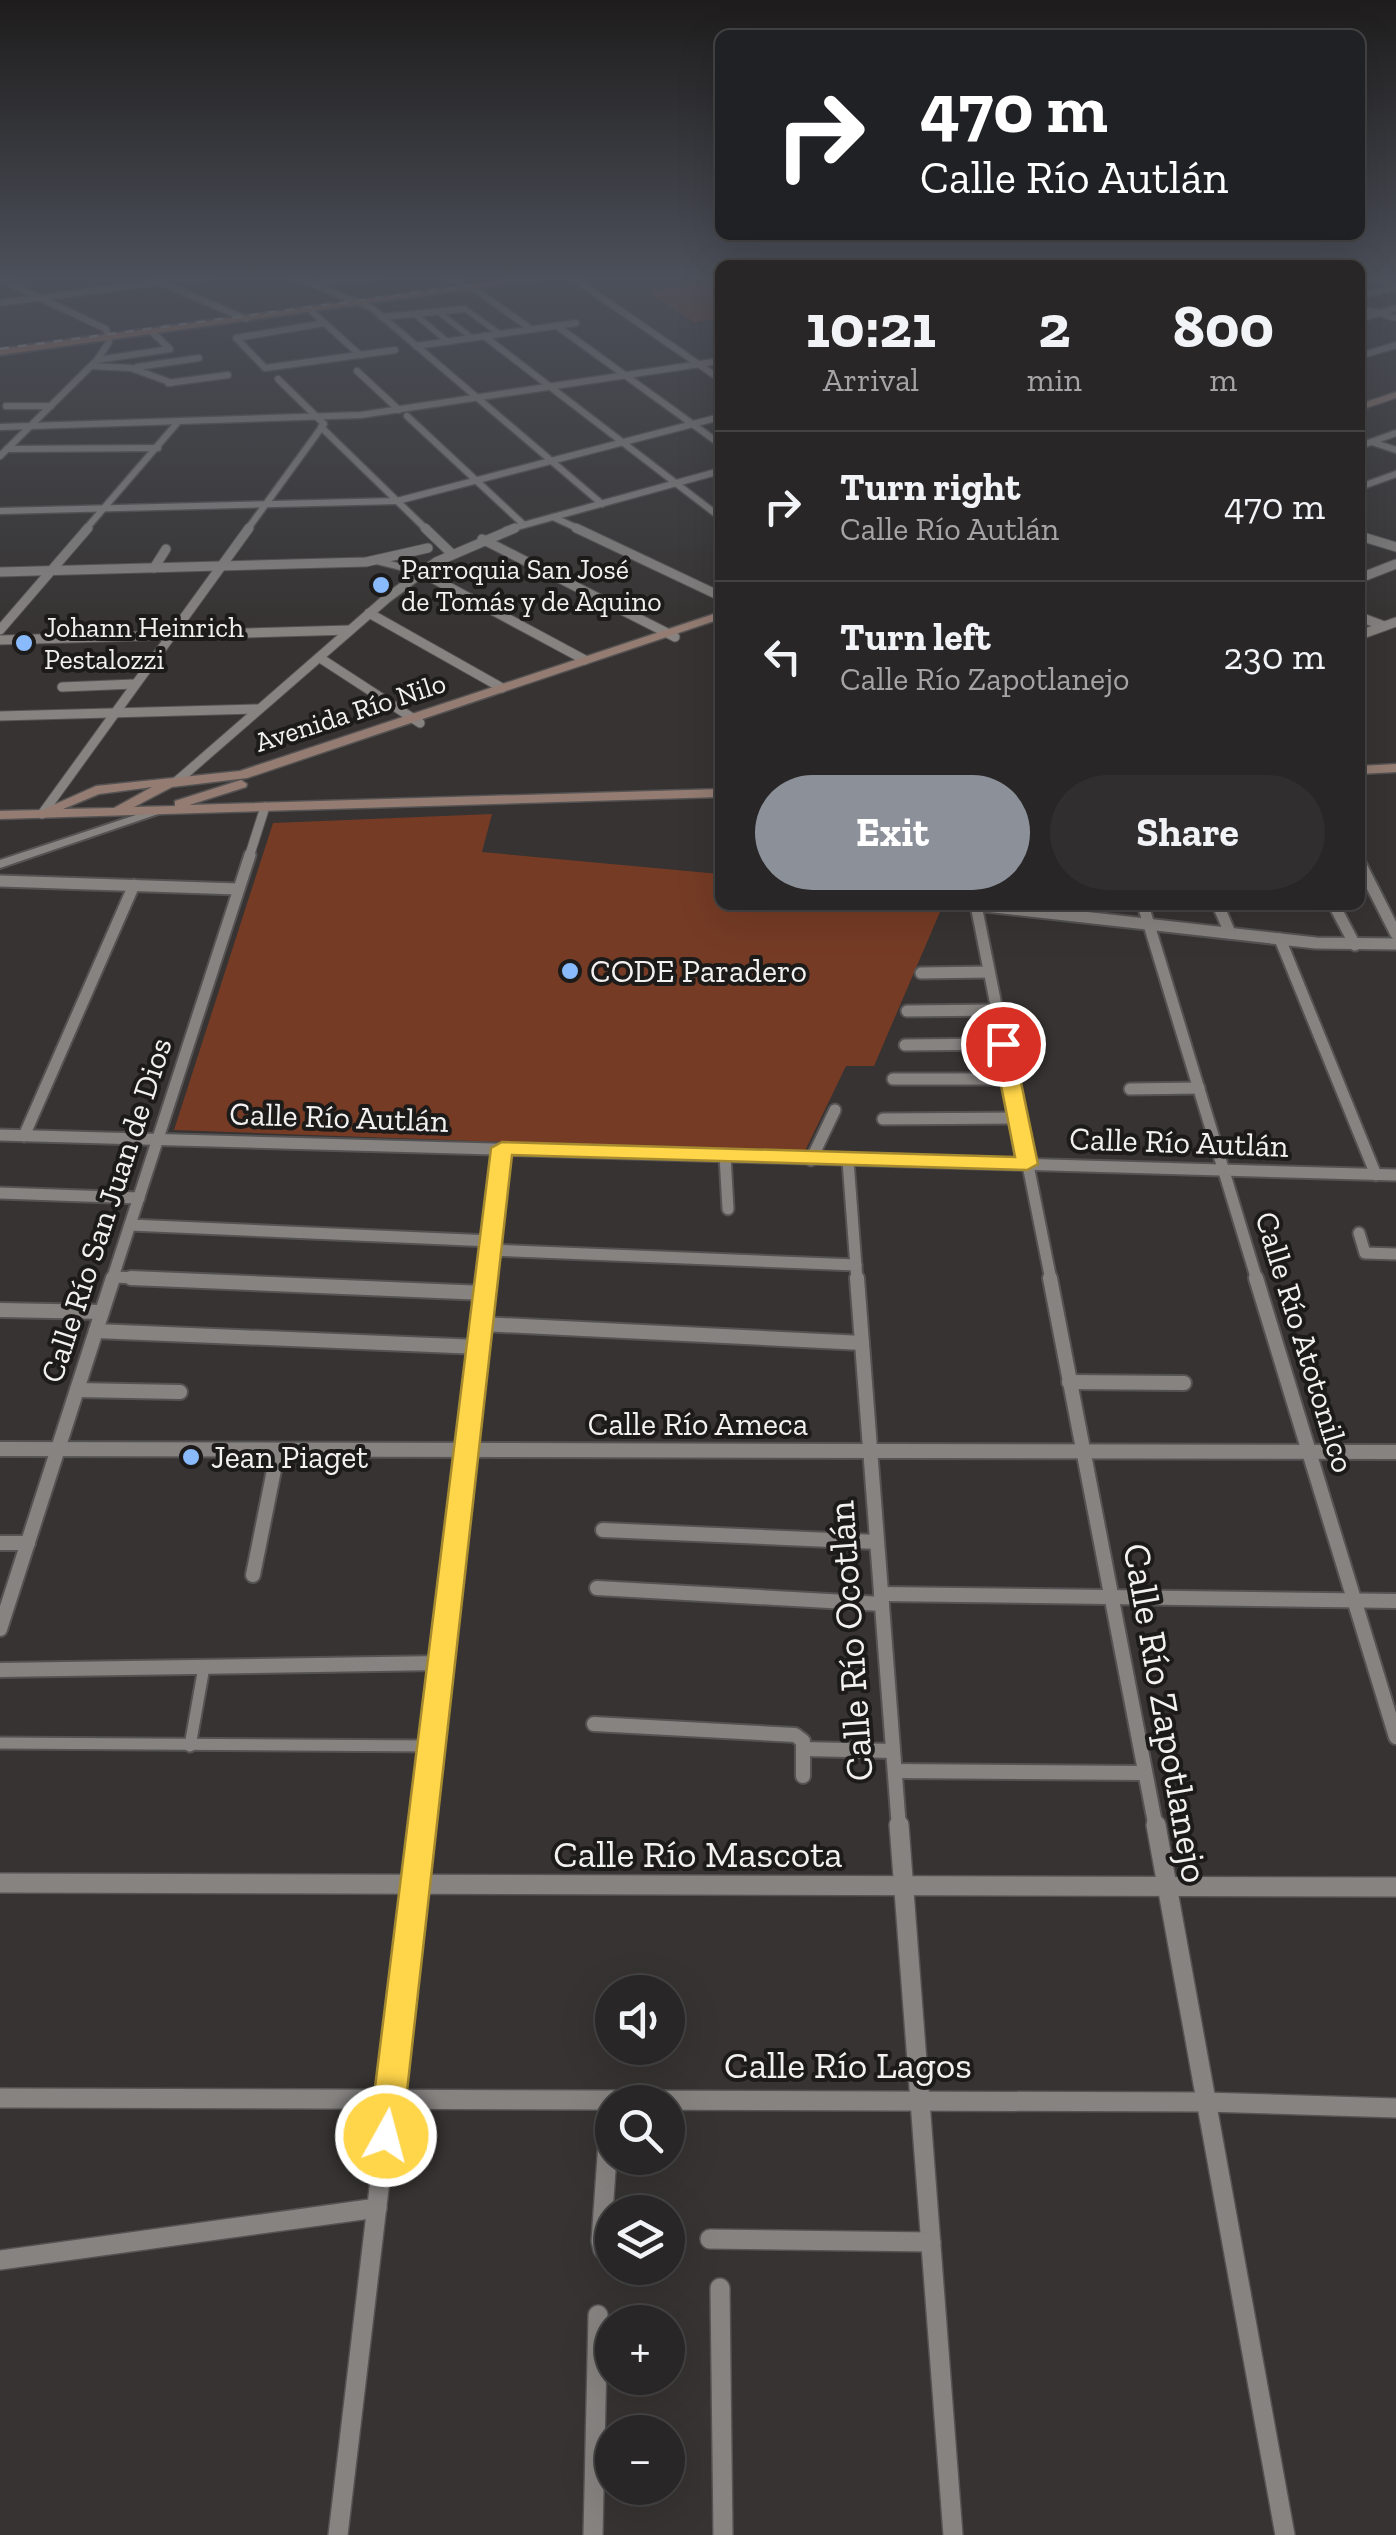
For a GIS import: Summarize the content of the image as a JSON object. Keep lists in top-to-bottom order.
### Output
{
  "streets": {
    "main road": ["Avenida Río Nilo"],
    "street": [
      "Calle Río Autlán",
      "Calle Río San Juan de Dios",
      "Calle Río Atotonilco",
      "Calle Río Ameca",
      "Calle Río Ocotlán",
      "Calle Río Zapotlanejo",
      "Calle Río Mascota",
      "Calle Río Lagos"
    ]
  },
  "crossings": [
    ["Calle Río Autlán", "Calle Río San Juan de Dios"],
    ["Calle Río Autlán", "Calle Río Atotonilco"],
    ["Calle Río Autlán", "Calle Río Ocotlán"],
    ["Calle Río Autlán", "Calle Río Zapotlanejo"],
    ["Calle Río San Juan de Dios", "Calle Río Ameca"],
    ["Calle Río Atotonilco", "Calle Río Ameca"],
    ["Calle Río Ameca", "Calle Río Ocotlán"],
    ["Calle Río Ameca", "Calle Río Zapotlanejo"],
    ["Calle Río Ocotlán", "Calle Río Mascota"],
    ["Calle Río Ocotlán", "Calle Río Lagos"],
    ["Calle Río Zapotlanejo", "Calle Río Mascota"],
    ["Calle Río Zapotlanejo", "Calle Río Lagos"]
  ],
  "places": [
    "Parroquia San José de Tomás y de Aquino",
    "Johann Heinrich Pestalozzi",
    "CODE Paradero",
    "Jean Piaget"
  ],
  "page": {
    "turn": ["470 m", "Calle Río Autlán"],
    "eta": [
      "10:21",
      "Arrival",
      "2",
      "min",
      "800",
      "m"
    ],
    "list": [
      {
        "name": "Turn right",
        "note": "Calle Río Autlán",
        "value": "470 m"
      },
      {
        "name": "Turn left",
        "note": "Calle Río Zapotlanejo",
        "value": "230 m"
      }
    ],
    "buttons": ["Exit", "Share"],
    "map_buttons": ["+", "−"]
  }
}
